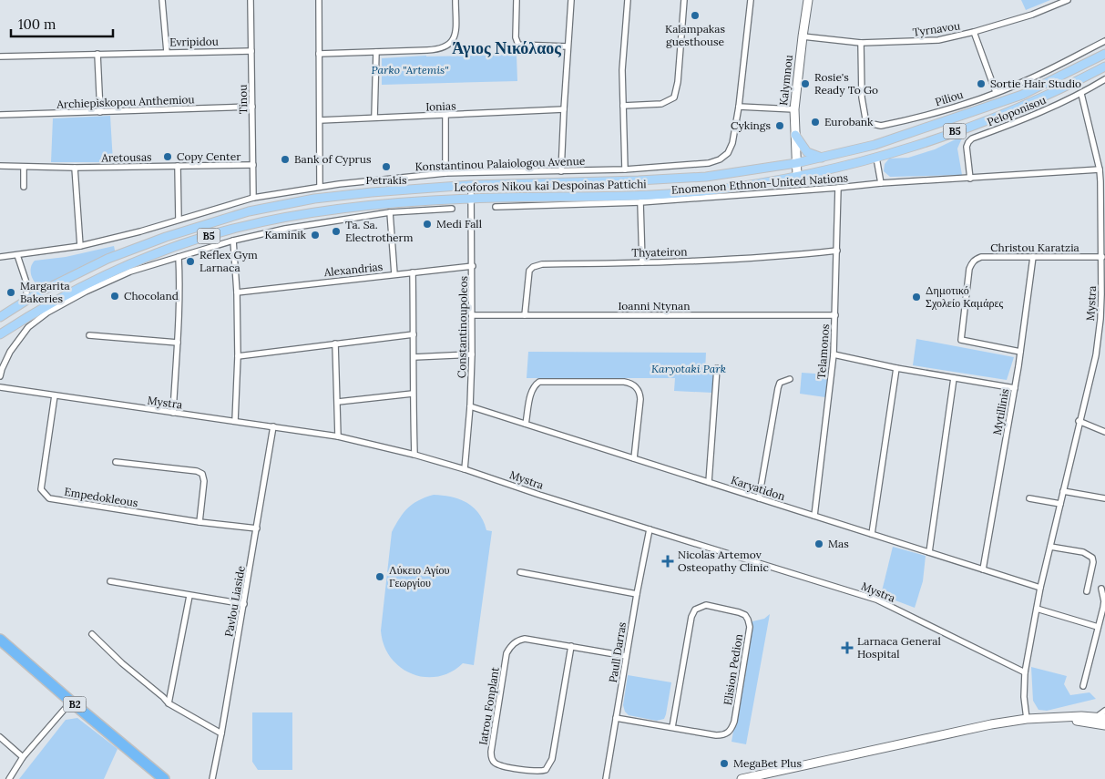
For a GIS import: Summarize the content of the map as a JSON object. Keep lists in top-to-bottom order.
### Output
{
  "streets": {
    "highway": ["B2"],
    "main road": ["B5", "Leoforos Nikou kai Despoinas Pattichi"],
    "street": [
      "Tyrnavou",
      "Evripidou",
      "Kalymnou",
      "Piliou",
      "Tinou",
      "Archiepiskopou Anthemiou",
      "Ionias",
      "Peloponisou",
      "Aretousas",
      "Konstantinou Palaiologou Avenue",
      "Enomenon Ethnon-United Nations",
      "Christou Karatzia",
      "Thyateiron",
      "Alexandrias",
      "Mystra",
      "Ioanni Ntynan",
      "Constantinoupoleos",
      "Telamonos",
      "Mytillinis",
      "Karyatidon",
      "Empedokleous",
      "Pavlou Liaside",
      "Paull Darras",
      "Elision Pedion",
      "Iatrou Fonplant"
    ]
  },
  "crossings": [
    ["Tyrnavou", "Kalymnou"],
    ["Tyrnavou", "Piliou"],
    ["Evripidou", "Tinou"],
    ["Kalymnou", "Leoforos Nikou kai Despoinas Pattichi"],
    ["Tinou", "Archiepiskopou Anthemiou"],
    ["Tinou", "Aretousas"],
    ["Tinou", "Konstantinou Palaiologou Avenue"],
    ["Peloponisou", "Enomenon Ethnon-United Nations"],
    ["Peloponisou", "Mystra"],
    ["Enomenon Ethnon-United Nations", "Mystra"],
    ["Enomenon Ethnon-United Nations", "Telamonos"],
    ["Leoforos Nikou kai Despoinas Pattichi", "Constantinoupoleos"],
    ["Christou Karatzia", "Mystra"],
    ["Christou Karatzia", "Mytillinis"],
    ["Thyateiron", "Ioanni Ntynan"],
    ["Thyateiron", "Telamonos"],
    ["Alexandrias", "Constantinoupoleos"],
    ["Mystra", "Constantinoupoleos"],
    ["Mystra", "Karyatidon"],
    ["Mystra", "Empedokleous"],
    ["Mystra", "Pavlou Liaside"],
    ["Mystra", "Paull Darras"],
    ["Ioanni Ntynan", "Constantinoupoleos"],
    ["Ioanni Ntynan", "Telamonos"],
    ["Constantinoupoleos", "Karyatidon"],
    ["Telamonos", "Karyatidon"],
    ["Mytillinis", "Karyatidon"],
    ["Empedokleous", "Pavlou Liaside"],
    ["Paull Darras", "Elision Pedion"],
    ["Paull Darras", "Iatrou Fonplant"]
  ],
  "districts": ["Άγιος Νικόλαος"],
  "parks": ["Parko \"Artemis\"", "Karyotaki Park"],
  "places": {
    "other": [
      "Kalampakas guesthouse",
      "Rosie's Ready To Go",
      "Sortie Hair Studio",
      "Eurobank",
      "Cykings",
      "Copy Center",
      "Bank of Cyprus",
      "Petrakis",
      "Medi Fall",
      "Ta. Sa. Electrotherm",
      "Kaminik",
      "Reflex Gym Larnaca",
      "Margarita Bakeries",
      "Chocoland",
      "Δημοτικό Σχολείο Καμάρες",
      "Mas",
      "Λύκειο Αγίου Γεωργίου",
      "MegaBet Plus"
    ],
    "health": ["Nicolas Artemov Osteopathy Clinic", "Larnaca General Hospital"]
  },
  "scale_bar": "100 m"
}
